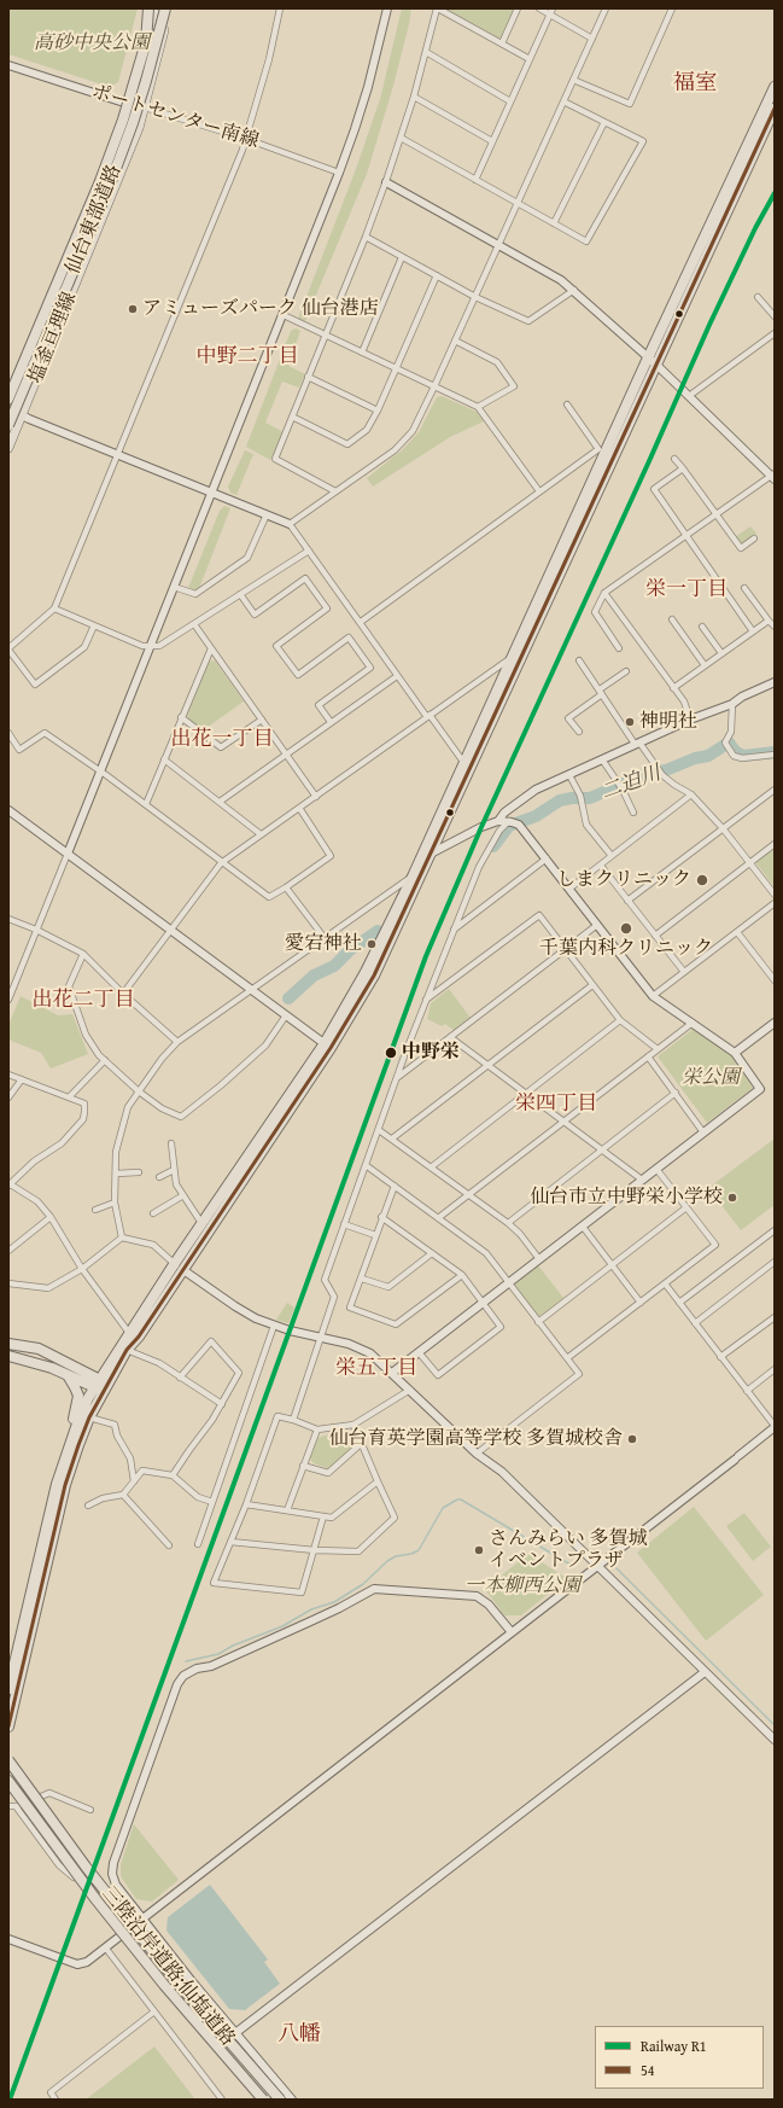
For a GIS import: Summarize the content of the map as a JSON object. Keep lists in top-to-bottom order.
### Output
{
  "streets": {
    "highway": ["仙台東部道路", "三陸沿岸道路;仙塩道路"],
    "main road": ["塩釜亘理線"],
    "street": ["ポートセンター南線"]
  },
  "crossings": [
    ["ポートセンター南線", "塩釜亘理線"],
    ["仙台東部道路", "塩釜亘理線"]
  ],
  "districts": [
    "福室",
    "中野二丁目",
    "栄一丁目",
    "出花一丁目",
    "出花二丁目",
    "栄四丁目",
    "栄五丁目",
    "八幡"
  ],
  "water": ["二迫川"],
  "parks": ["高砂中央公園", "栄公園", "一本柳西公園"],
  "places": [
    "アミューズパーク 仙台港店",
    "神明社",
    "しまクリニック",
    "千葉内科クリニック",
    "愛宕神社",
    "中野栄",
    "仙台市立中野栄小学校",
    "仙台育英学園高等学校 多賀城校舎",
    "さんみらい 多賀城 イベントプラザ"
  ],
  "lines": ["transit line 54", "rail line R1"],
  "legend": ["Railway R1", "54"]
}
